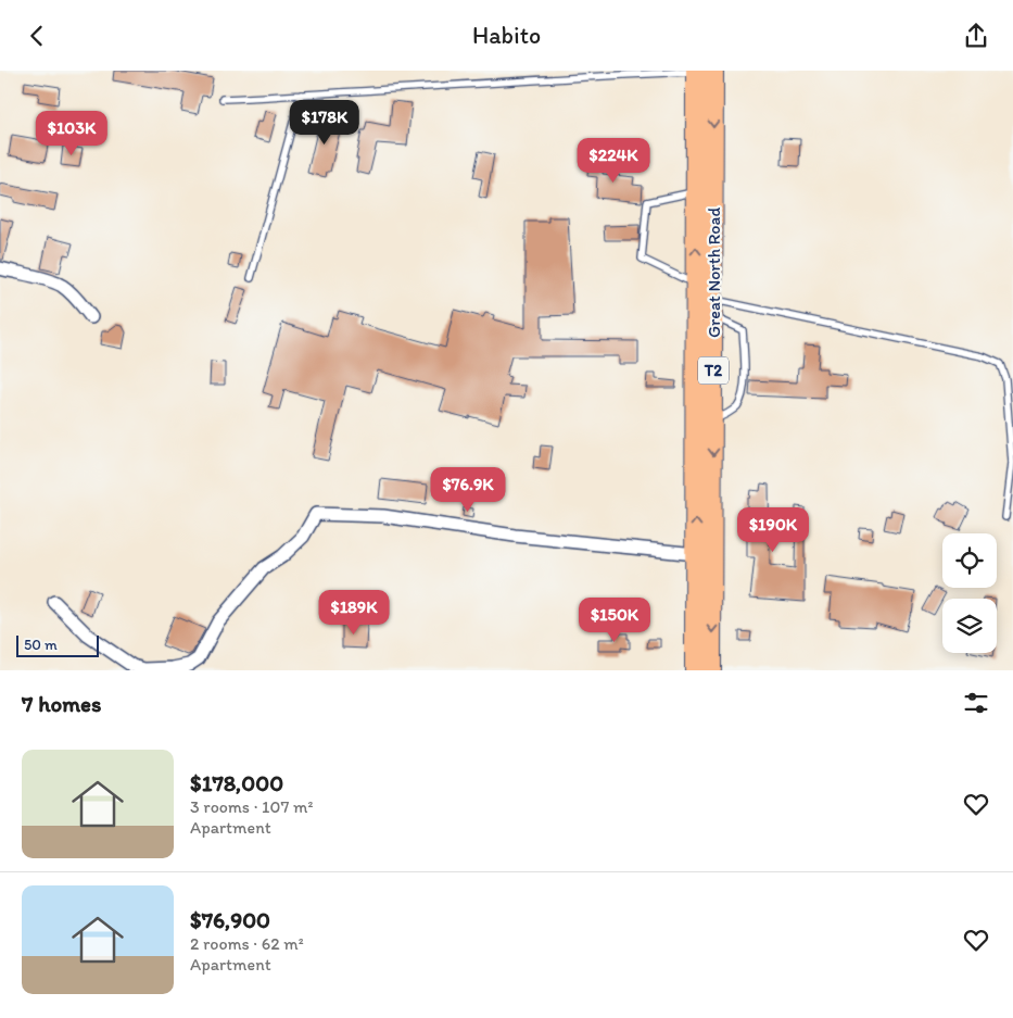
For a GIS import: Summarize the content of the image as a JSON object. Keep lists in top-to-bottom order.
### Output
{
  "streets": {
    "main road": ["Great North Road", "T2"]
  },
  "scale_bar": "50 m",
  "page": {
    "header": "Habito",
    "price": [
      "$178K",
      "$103K",
      "$224K",
      "$76.9K",
      "$190K",
      "$189K",
      "$150K"
    ],
    "scale": "50 m",
    "heading": "7 homes",
    "list": [
      {
        "name": "$178,000",
        "note": "3 rooms · 107 m² · Apartment"
      },
      {
        "name": "$76,900",
        "note": "2 rooms · 62 m² · Apartment"
      }
    ]
  }
}
